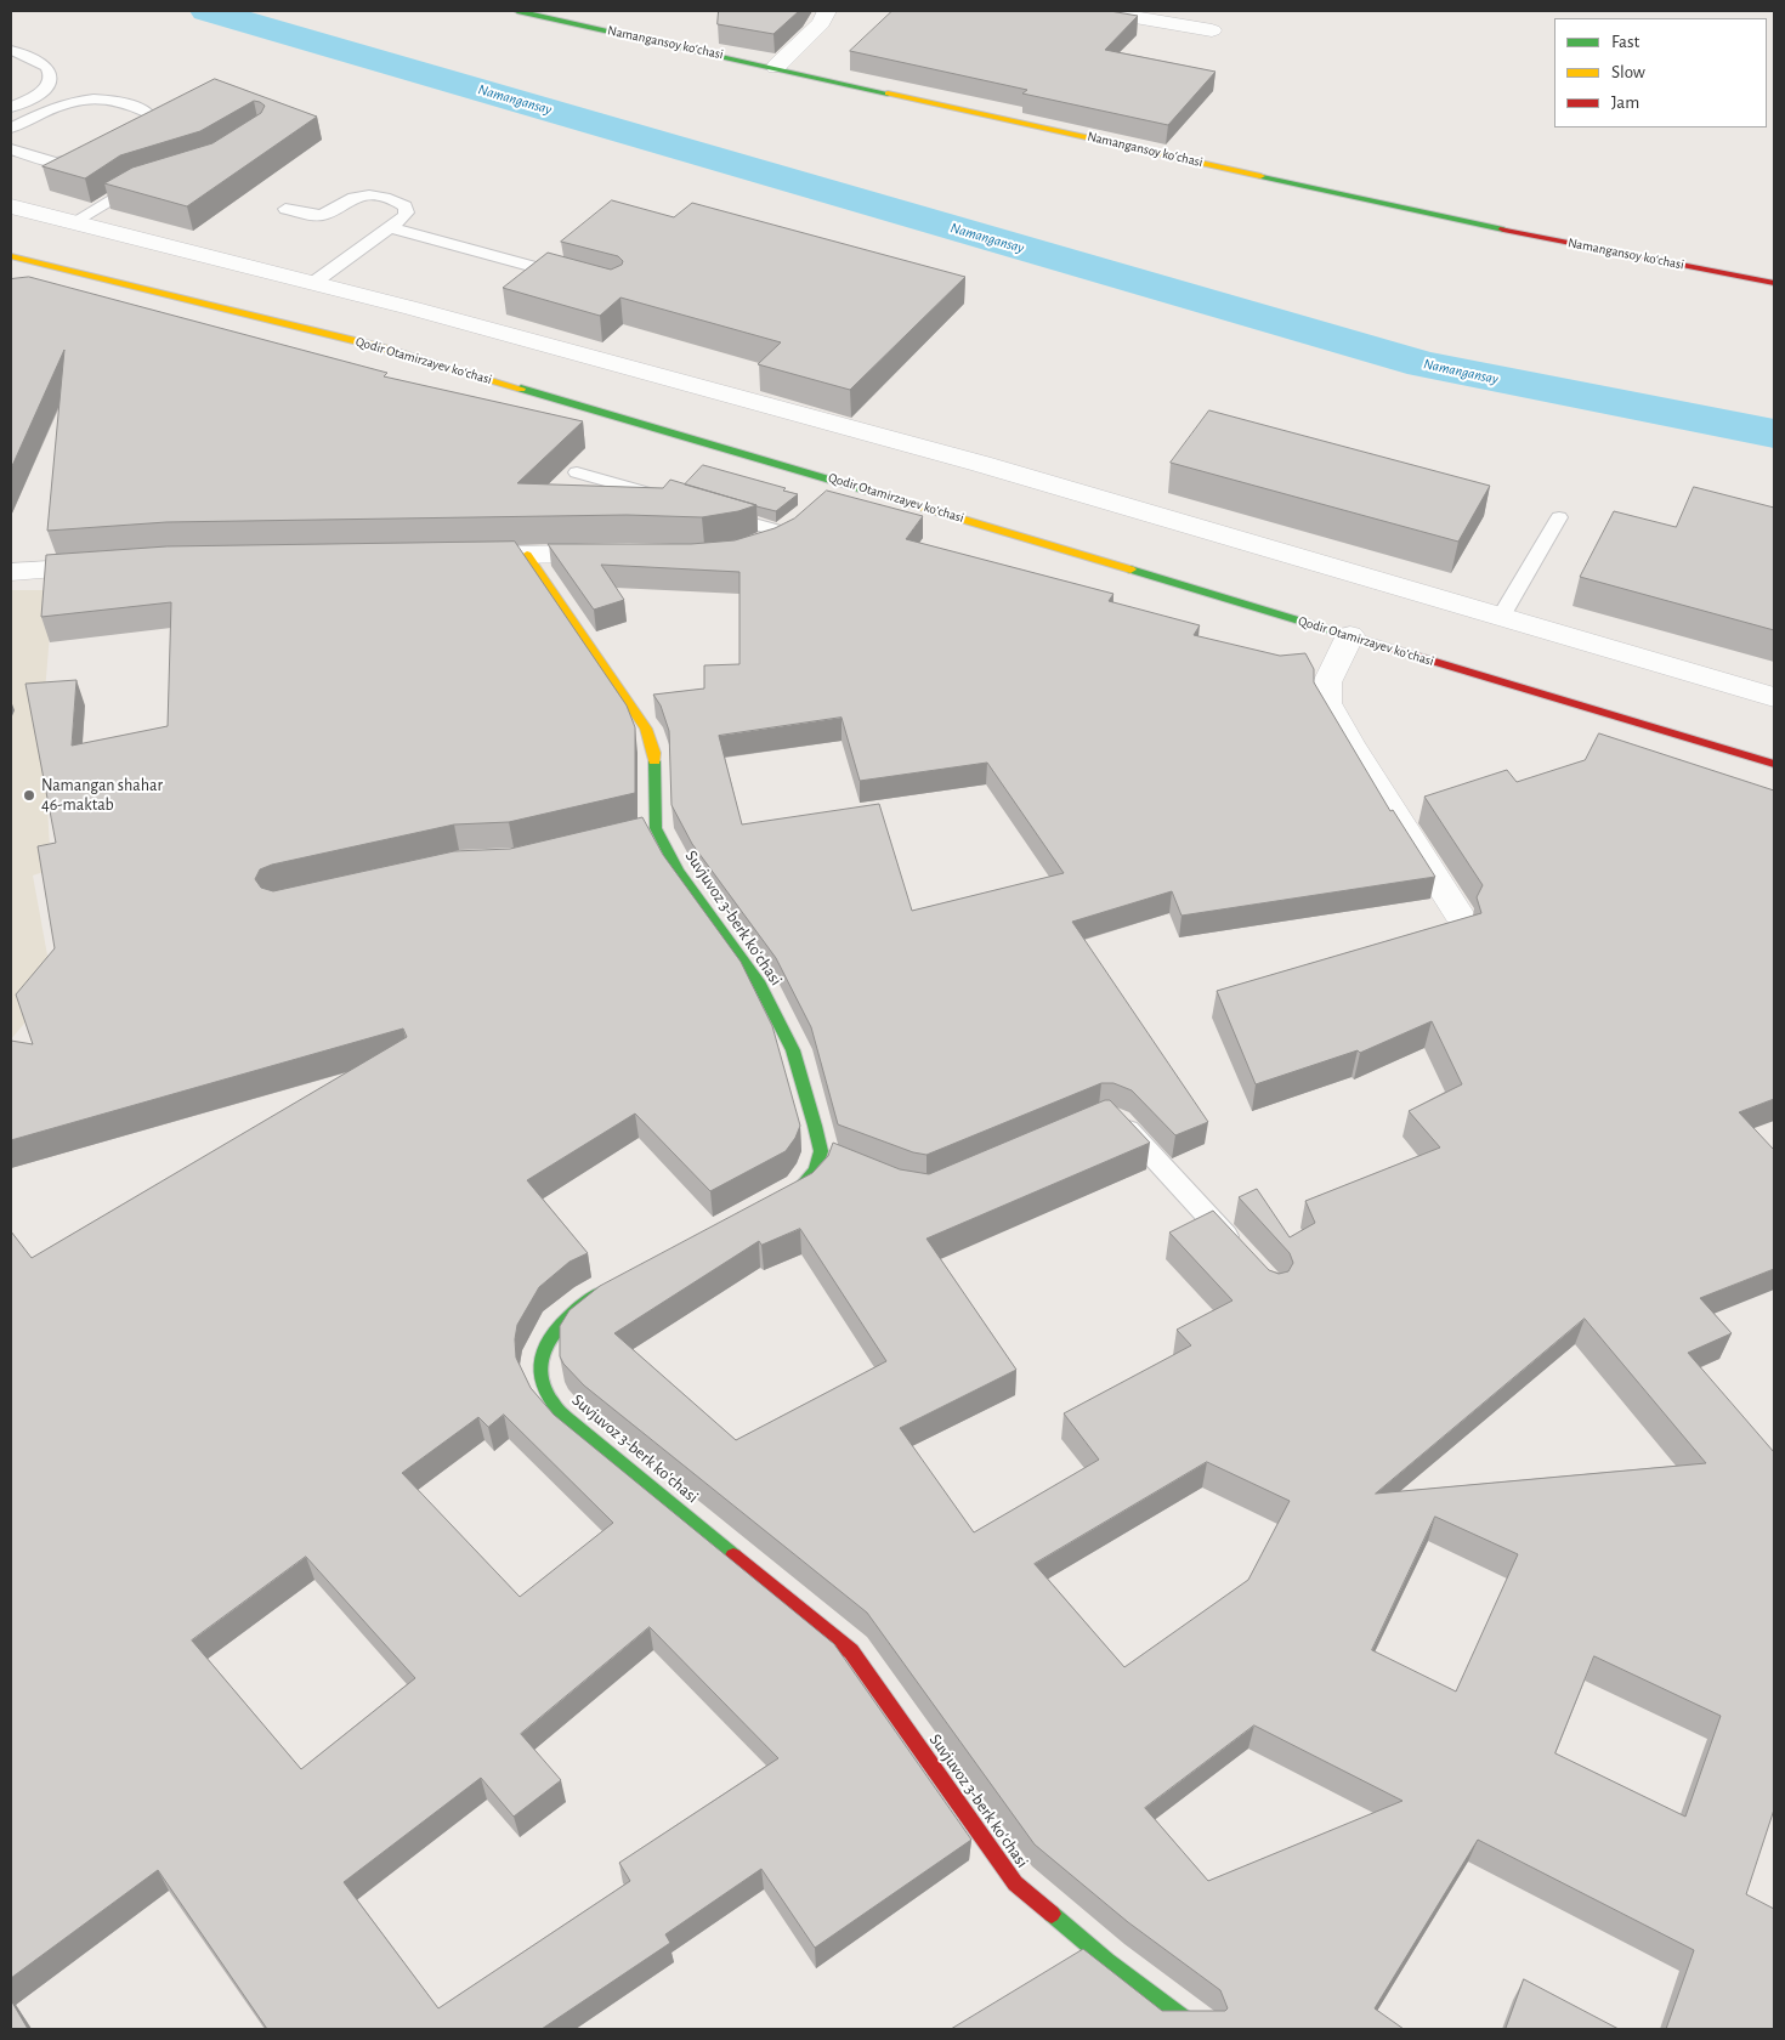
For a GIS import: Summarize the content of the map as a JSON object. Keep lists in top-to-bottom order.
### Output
{
  "streets": {
    "street": ["Namangansoy koʻchasi", "Qodir Otamirzayev koʻchasi", "Suvjuvoz 3-berk koʻchasi"]
  },
  "water": ["Namangansay"],
  "places": ["Namangan shahar 46-maktab"],
  "legend": ["Fast", "Slow", "Jam"]
}
